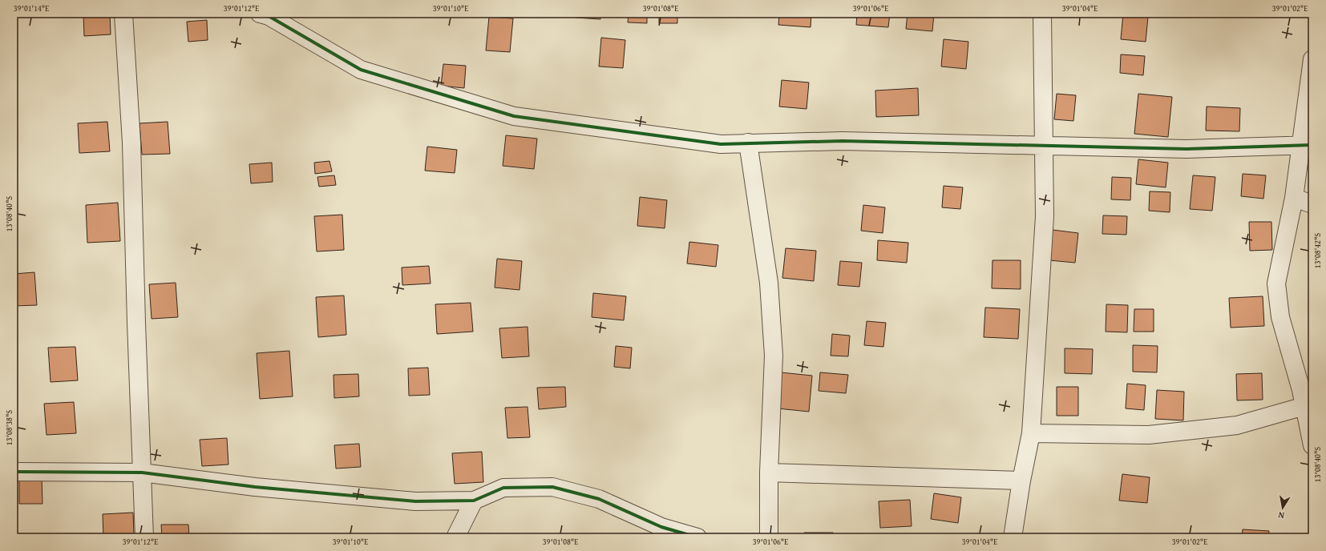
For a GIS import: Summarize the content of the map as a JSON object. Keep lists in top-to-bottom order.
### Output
{
  "north": "bottom",
  "coordinates": [
    "39°01'14\"E",
    "39°01'12\"E",
    "39°01'10\"E",
    "39°01'08\"E",
    "39°01'06\"E",
    "39°01'04\"E",
    "39°01'02\"E",
    "13°08'40\"S",
    "13°08'42\"S",
    "13°08'38\"S"
  ]
}
